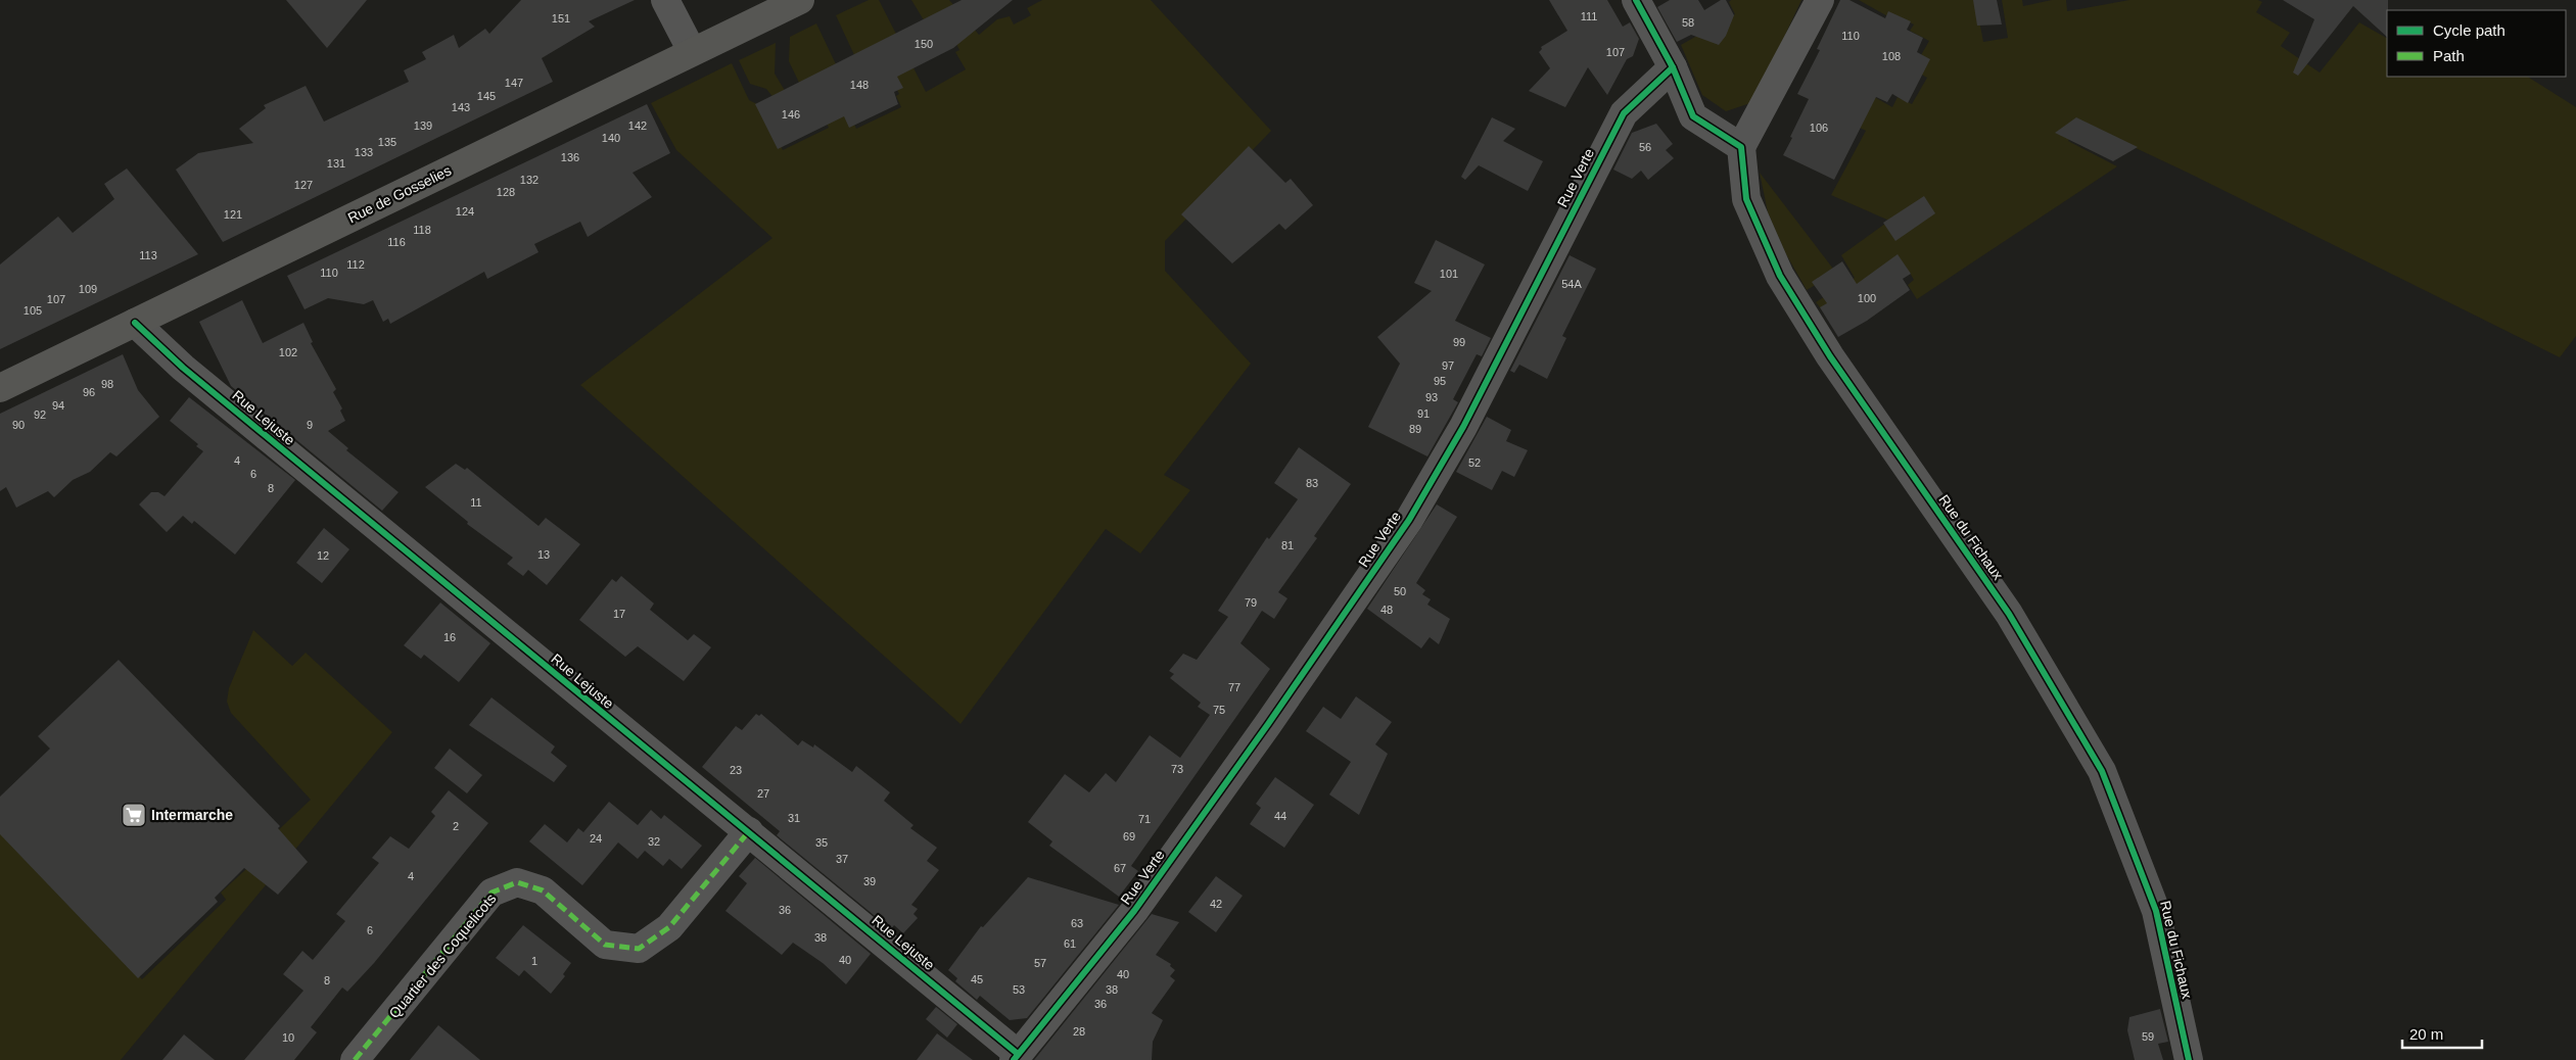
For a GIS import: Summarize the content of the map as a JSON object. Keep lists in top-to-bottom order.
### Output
{
  "streets": {
    "main road": ["Rue de Gosselies"],
    "street": [
      "Rue Verte",
      "Rue Lejuste",
      "Rue du Fichaux",
      "Quartier des Coquelicots"
    ]
  },
  "crossings": [
    ["Rue Verte", "Rue Lejuste"],
    ["Rue de Gosselies", "Rue Lejuste"],
    ["Rue Lejuste", "Quartier des Coquelicots"]
  ],
  "places": {
    "supermarket": ["Intermarche"]
  },
  "house_numbers": [
    "111",
    "151",
    "58",
    "110",
    "150",
    "107",
    "108",
    "147",
    "148",
    "145",
    "143",
    "146",
    "139",
    "142",
    "106",
    "140",
    "135",
    "56",
    "133",
    "136",
    "131",
    "132",
    "127",
    "128",
    "124",
    "121",
    "118",
    "116",
    "113",
    "112",
    "110",
    "101",
    "54A",
    "109",
    "100",
    "107",
    "105",
    "99",
    "102",
    "97",
    "95",
    "98",
    "96",
    "93",
    "94",
    "91",
    "92",
    "90",
    "9",
    "89",
    "4",
    "52",
    "6",
    "83",
    "8",
    "11",
    "81",
    "13",
    "12",
    "50",
    "79",
    "48",
    "17",
    "16",
    "77",
    "75",
    "73",
    "23",
    "27",
    "44",
    "31",
    "71",
    "2",
    "69",
    "24",
    "32",
    "35",
    "37",
    "67",
    "4",
    "39",
    "42",
    "36",
    "63",
    "6",
    "38",
    "61",
    "40",
    "1",
    "57",
    "40",
    "45",
    "8",
    "53",
    "38",
    "36",
    "28",
    "59",
    "10"
  ],
  "legend": ["Cycle path", "Path"],
  "scale_bar": "20 m"
}
